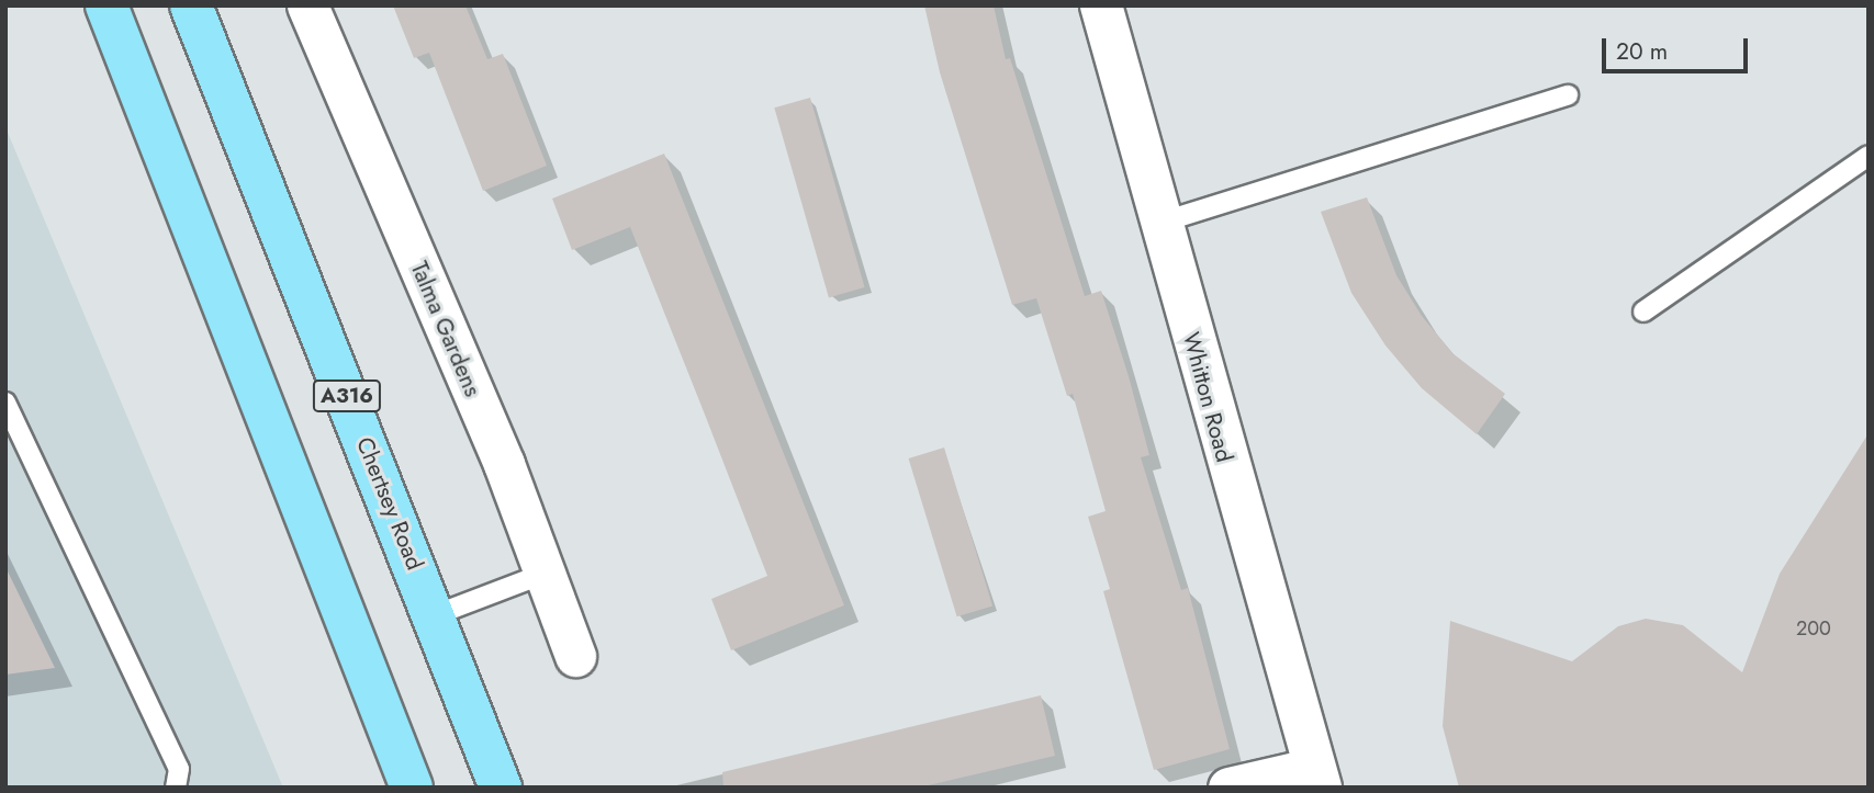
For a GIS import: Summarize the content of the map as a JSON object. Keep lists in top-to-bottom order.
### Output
{
  "streets": {
    "highway": ["A316", "Chertsey Road"],
    "main road": ["Whitton Road"],
    "street": ["Talma Gardens"]
  },
  "house_numbers": ["200"],
  "scale_bar": "20 m"
}
